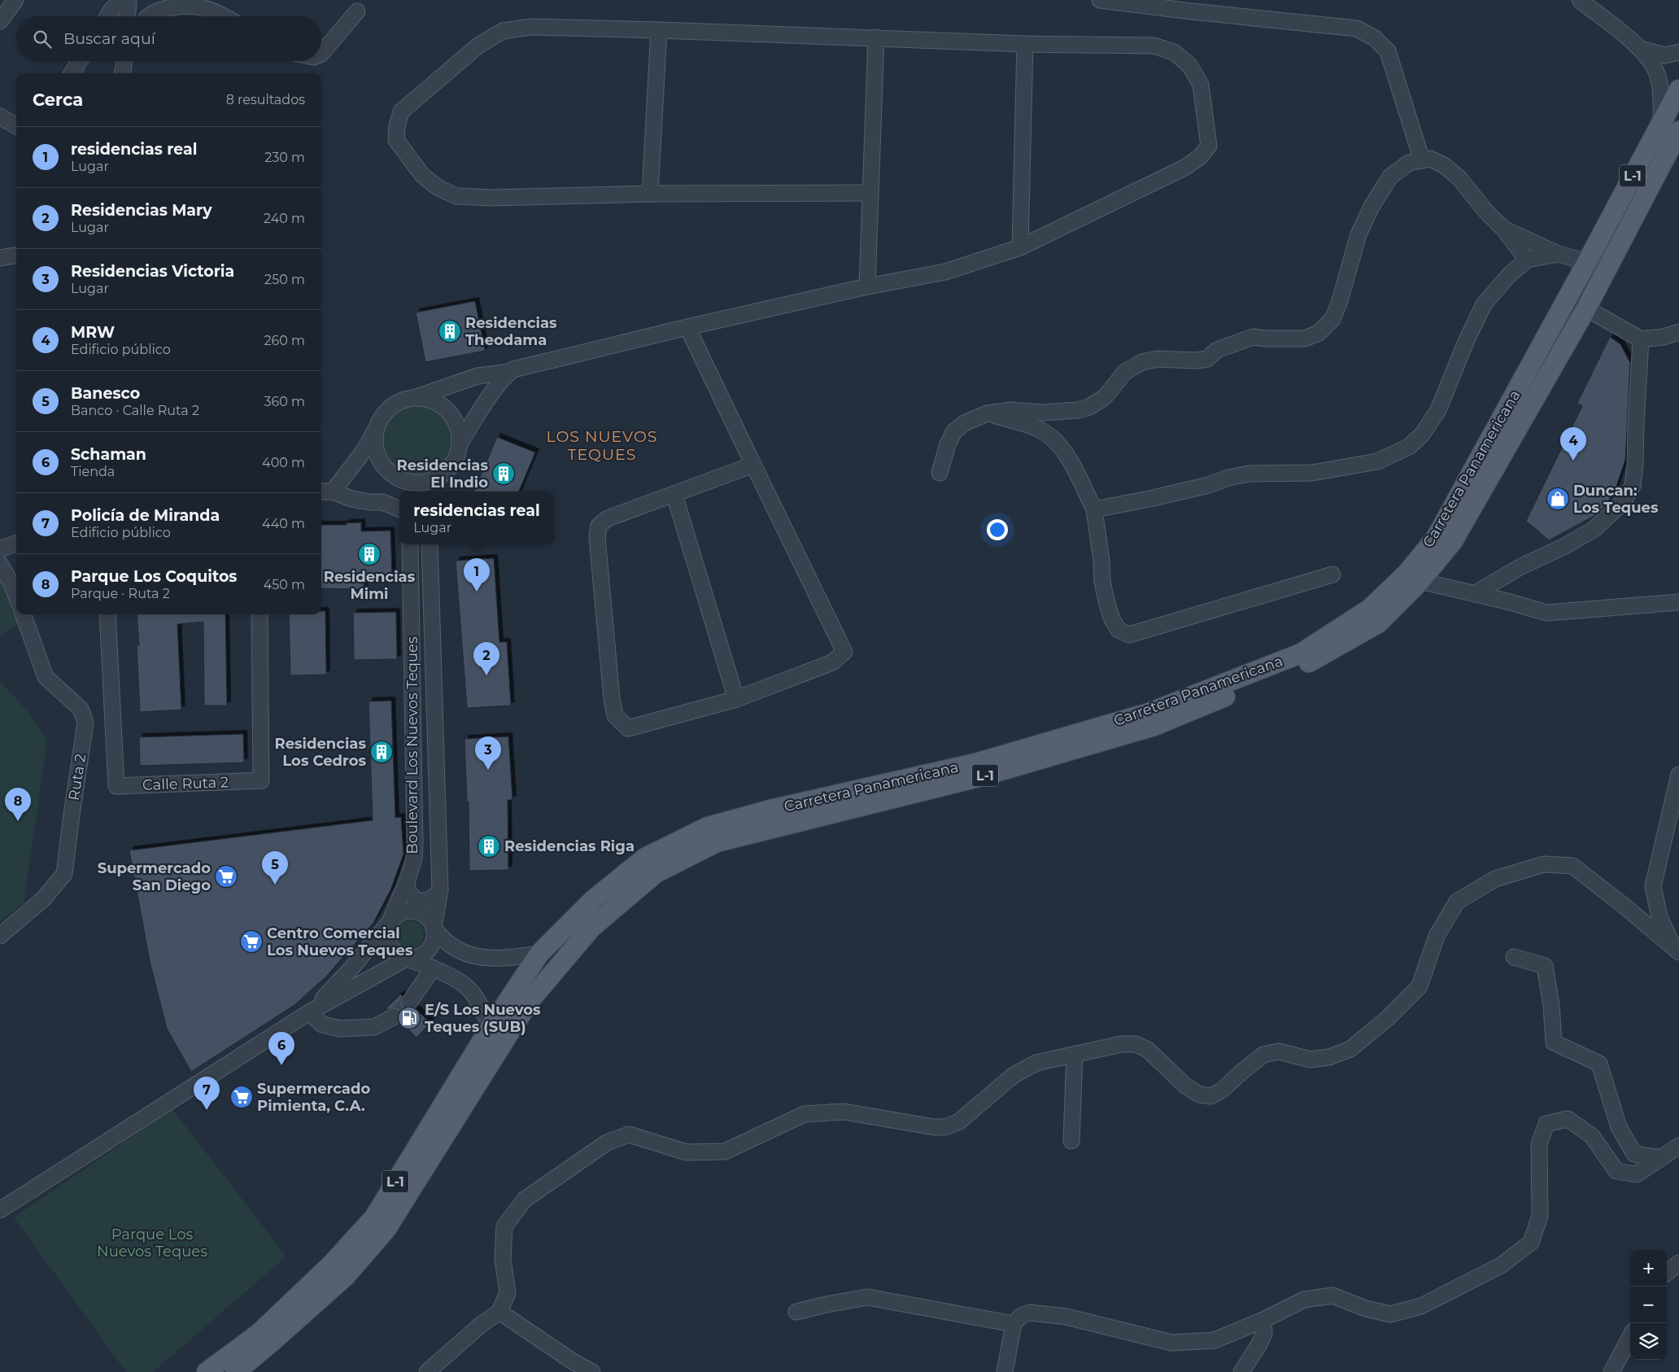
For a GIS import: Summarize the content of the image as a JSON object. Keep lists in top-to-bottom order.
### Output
{
  "streets": {
    "main road": ["L-1", "Carretera Panamericana"],
    "street": ["Boulevard Los Nuevos Teques", "Ruta 2", "Calle Ruta 2"]
  },
  "districts": ["LOS NUEVOS TEQUES"],
  "parks": ["Parque Los Nuevos Teques"],
  "places": {
    "building": [
      "Residencias Theodama",
      "Residencias El Indio",
      "Residencias Mimi",
      "Residencias Los Cedros",
      "Residencias Riga"
    ],
    "shop": ["Duncan: Los Teques"],
    "supermarket": ["Supermercado San Diego", "Centro Comercial Los Nuevos Teques", "Supermercado Pimienta, C.A."],
    "fuel station": ["E/S Los Nuevos Teques (SUB)"]
  },
  "page": {
    "search": "Buscar aquí",
    "heading": ["Cerca", "8 resultados"],
    "list": [
      {
        "mark": "1",
        "name": "residencias real",
        "note": "Lugar",
        "value": "230 m"
      },
      {
        "mark": "2",
        "name": "Residencias Mary",
        "note": "Lugar",
        "value": "240 m"
      },
      {
        "mark": "3",
        "name": "Residencias Victoria",
        "note": "Lugar",
        "value": "250 m"
      },
      {
        "mark": "4",
        "name": "MRW",
        "note": "Edificio público",
        "value": "260 m"
      },
      {
        "mark": "5",
        "name": "Banesco",
        "note": "Banco · Calle Ruta 2",
        "value": "360 m"
      },
      {
        "mark": "6",
        "name": "Schaman",
        "note": "Tienda",
        "value": "400 m"
      },
      {
        "mark": "7",
        "name": "Policía de Miranda",
        "note": "Edificio público",
        "value": "440 m"
      },
      {
        "mark": "8",
        "name": "Parque Los Coquitos",
        "note": "Parque · Ruta 2",
        "value": "450 m"
      }
    ],
    "pins": [
      "4",
      "1",
      "2",
      "3",
      "8",
      "5",
      "6",
      "7"
    ],
    "popup": ["residencias real", "Lugar"],
    "map_buttons": ["+", "−"]
  }
}
